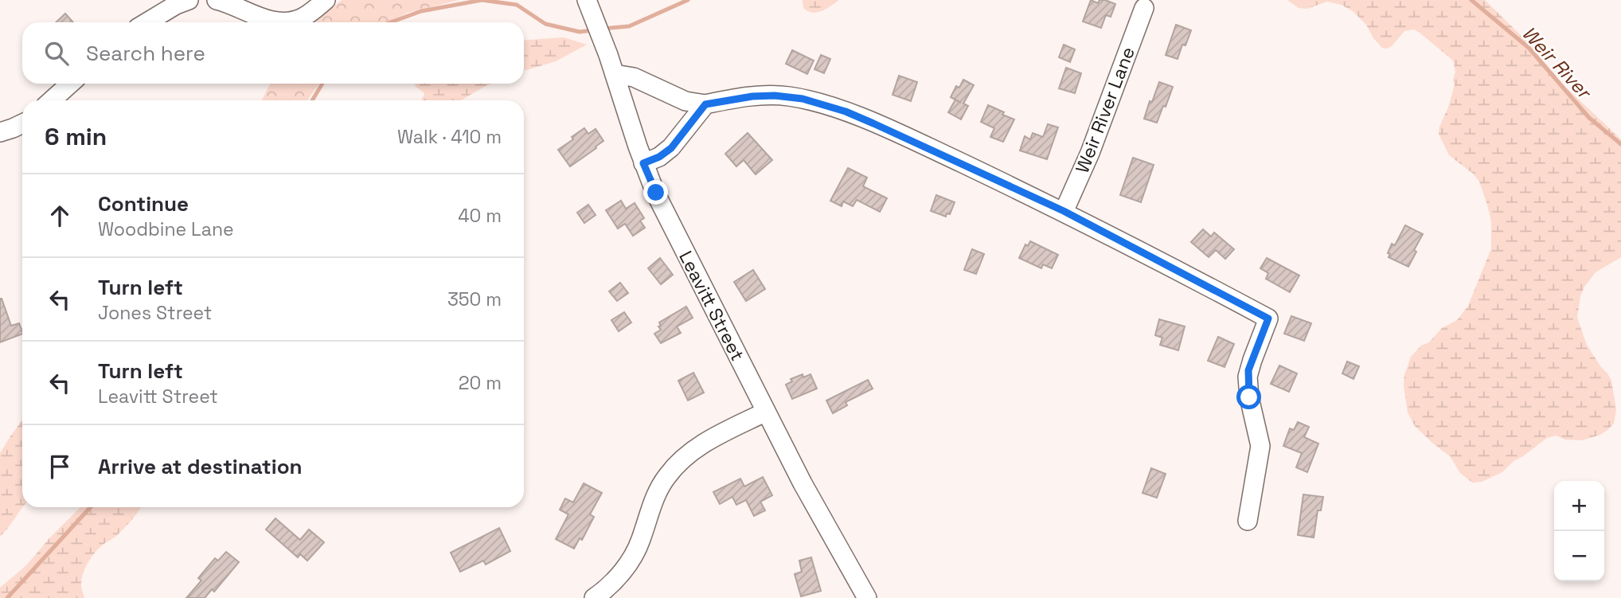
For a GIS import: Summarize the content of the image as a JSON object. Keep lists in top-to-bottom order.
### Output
{
  "streets": {
    "street": ["Weir River Lane", "Leavitt Street"]
  },
  "water": ["Weir River"],
  "page": {
    "search": "Search here",
    "heading": ["6 min", "Walk · 410 m"],
    "list": [
      ["Continue", "Woodbine Lane", "40 m"],
      ["Turn left", "Jones Street", "350 m"],
      ["Turn left", "Leavitt Street", "20 m"],
      "Arrive at destination"
    ],
    "map_buttons": ["+", "−"]
  }
}
